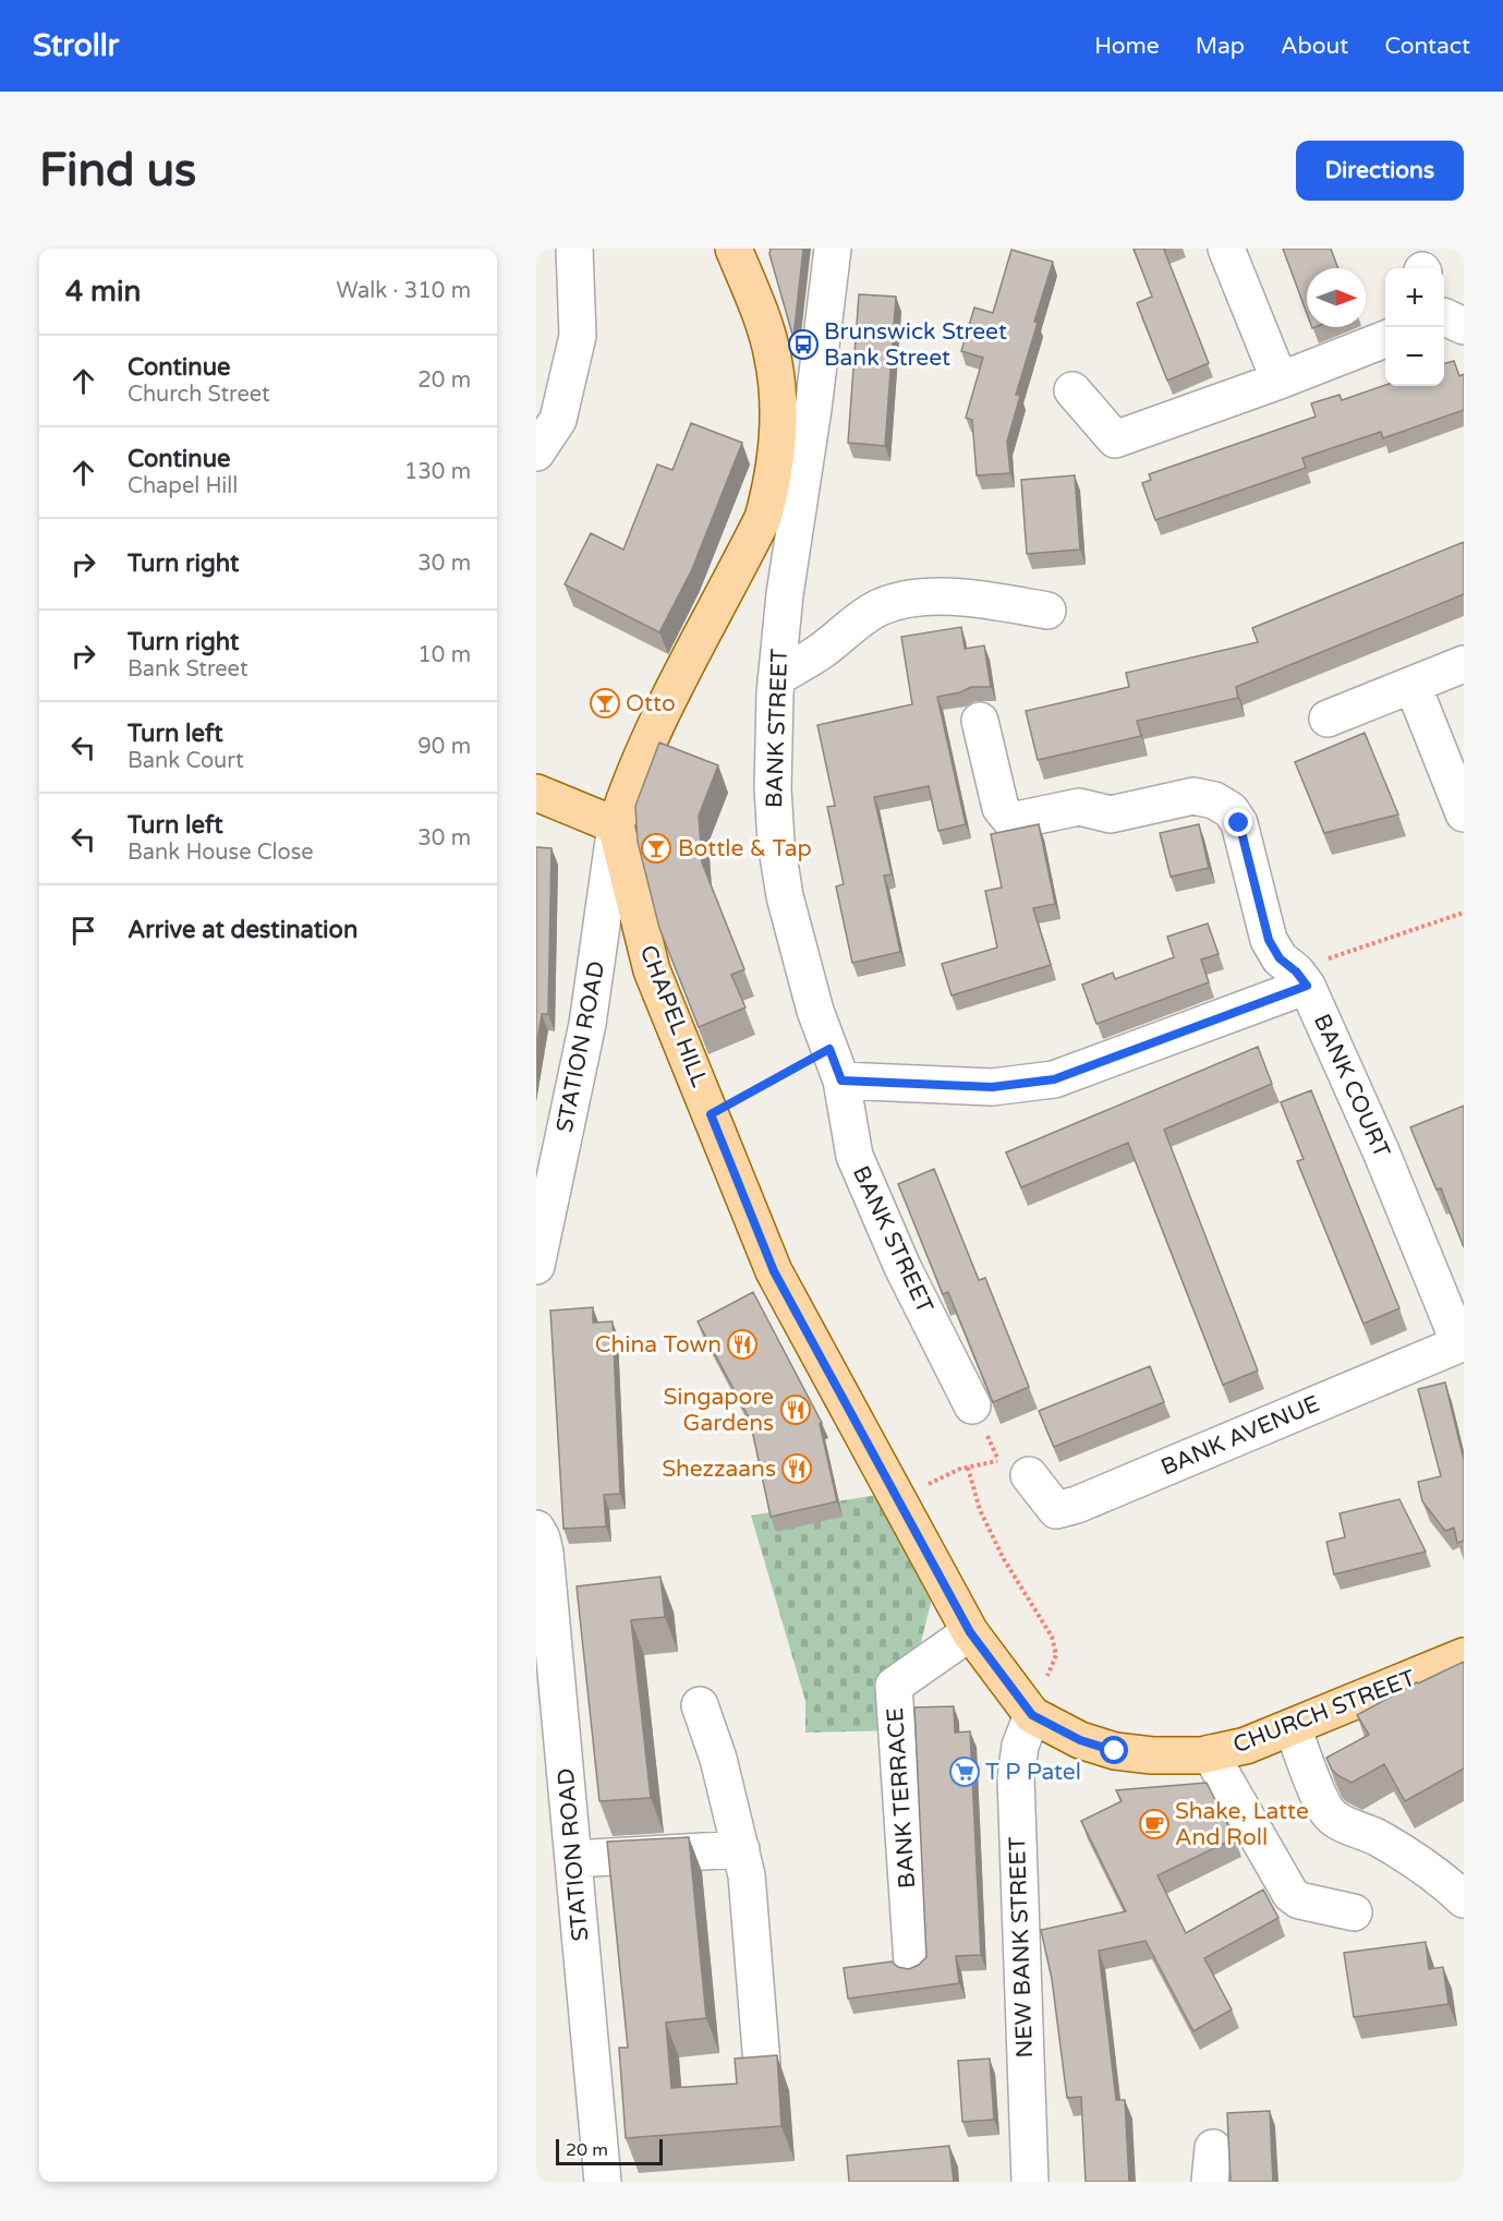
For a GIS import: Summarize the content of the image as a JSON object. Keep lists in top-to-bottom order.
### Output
{
  "streets": {
    "main road": ["CHAPEL HILL", "CHURCH STREET"],
    "street": [
      "BANK STREET",
      "STATION ROAD",
      "BANK COURT",
      "BANK AVENUE",
      "BANK TERRACE",
      "NEW BANK STREET"
    ]
  },
  "crossings": [
    ["BANK STREET", "BANK COURT"],
    ["CHAPEL HILL", "STATION ROAD"],
    ["CHAPEL HILL", "CHURCH STREET"],
    ["CHAPEL HILL", "BANK TERRACE"],
    ["CHAPEL HILL", "NEW BANK STREET"],
    ["BANK COURT", "BANK AVENUE"],
    ["CHURCH STREET", "NEW BANK STREET"]
  ],
  "places": {
    "bus stop": ["Brunswick Street Bank Street"],
    "bar": ["Otto", "Bottle & Tap"],
    "restaurant": ["China Town", "Singapore Gardens", "Shezzaans"],
    "supermarket": ["T P Patel"],
    "cafe": ["Shake, Latte And Roll"]
  },
  "scale_bar": "20 m",
  "north": "right",
  "page": {
    "header": "Strollr",
    "nav": [
      "Home",
      "Map",
      "About",
      "Contact"
    ],
    "buttons": "Directions",
    "title": "Find us",
    "heading": ["4 min", "Walk · 310 m"],
    "map_buttons": ["+", "−"],
    "list": [
      ["Continue", "Church Street", "20 m"],
      ["Continue", "Chapel Hill", "130 m"],
      ["Turn right", "30 m"],
      ["Turn right", "Bank Street", "10 m"],
      ["Turn left", "Bank Court", "90 m"],
      ["Turn left", "Bank House Close", "30 m"],
      "Arrive at destination"
    ],
    "scale": "20 m"
  }
}
